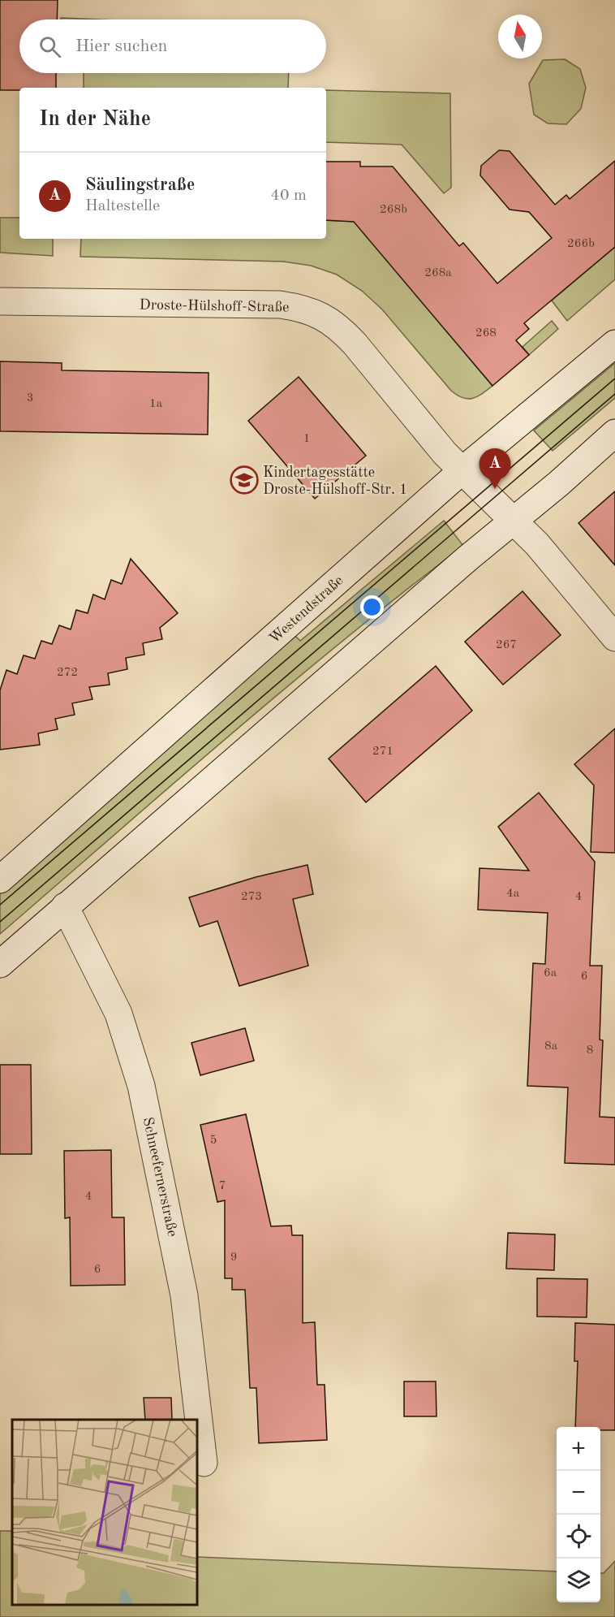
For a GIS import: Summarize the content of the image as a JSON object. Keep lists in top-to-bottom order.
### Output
{
  "streets": {
    "main road": ["Droste-Hülshoff-Straße", "Westendstraße", "Schneefernerstraße"]
  },
  "crossings": [
    ["Droste-Hülshoff-Straße", "Westendstraße"]
  ],
  "places": {
    "school or university": ["Kindertagesstätte Droste-Hülshoff-Str. 1"]
  },
  "house_numbers": [
    "268b",
    "266b",
    "268a",
    "268",
    "3",
    "1a",
    "1",
    "267",
    "272",
    "271",
    "4a",
    "273",
    "4",
    "6a",
    "6",
    "8a",
    "8",
    "5",
    "7",
    "4",
    "9",
    "6"
  ],
  "north": "top",
  "page": {
    "search": "Hier suchen",
    "heading": "In der Nähe",
    "list": [
      {
        "mark": "A",
        "name": "Säulingstraße",
        "note": "Haltestelle",
        "value": "40 m"
      }
    ],
    "pins": "A",
    "map_buttons": ["+", "−"]
  }
}
